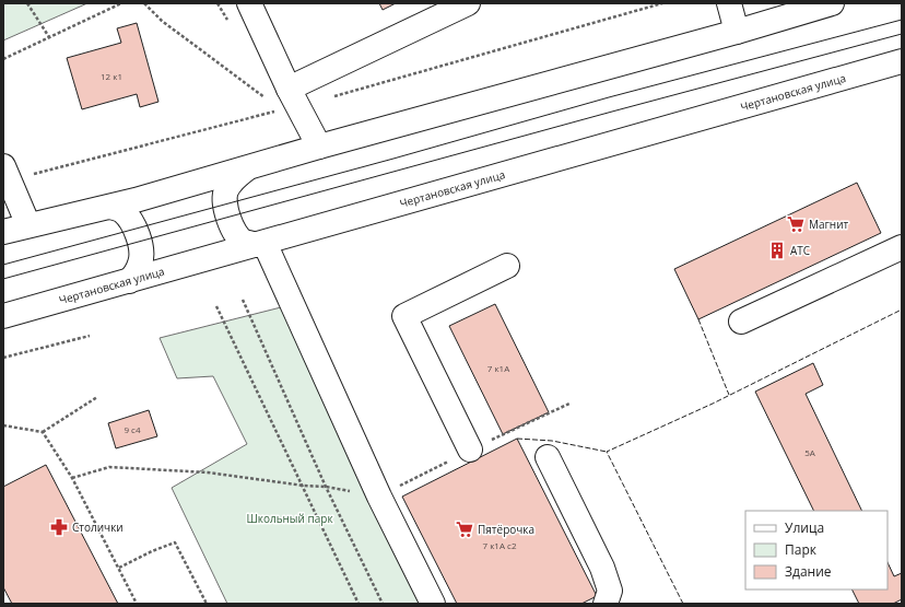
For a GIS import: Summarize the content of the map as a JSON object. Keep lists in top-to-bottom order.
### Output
{
  "streets": {
    "main road": ["Чертановская улица"]
  },
  "parks": ["Школьный парк"],
  "places": {
    "supermarket": ["Магнит", "Пятёрочка"],
    "building": ["АТС"],
    "pharmacy": ["Столички"]
  },
  "house_numbers": [
    "12 к1",
    "7 к1А",
    "9 с4",
    "5А",
    "7 к1А с2"
  ],
  "legend": ["Улица", "Парк", "Здание"]
}
